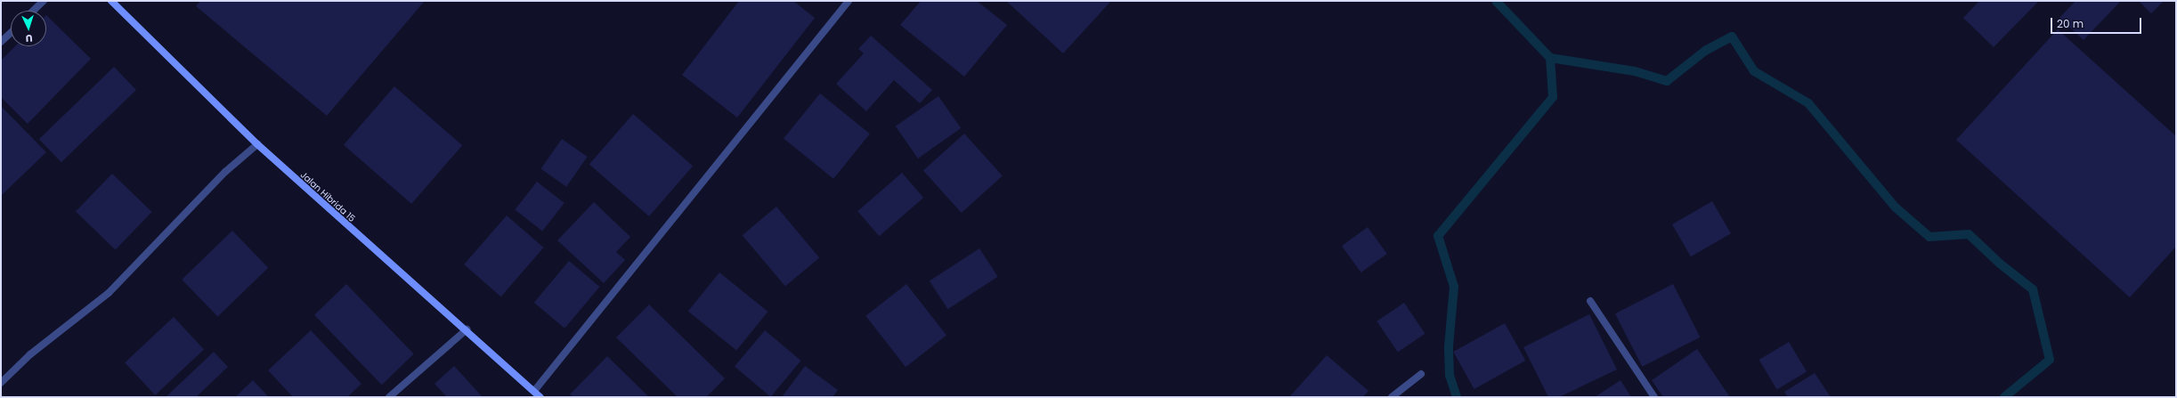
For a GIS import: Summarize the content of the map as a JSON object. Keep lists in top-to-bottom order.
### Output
{
  "streets": {
    "street": ["Jalan Hibrida 15"]
  },
  "scale_bar": "20 m",
  "north": "bottom"
}
